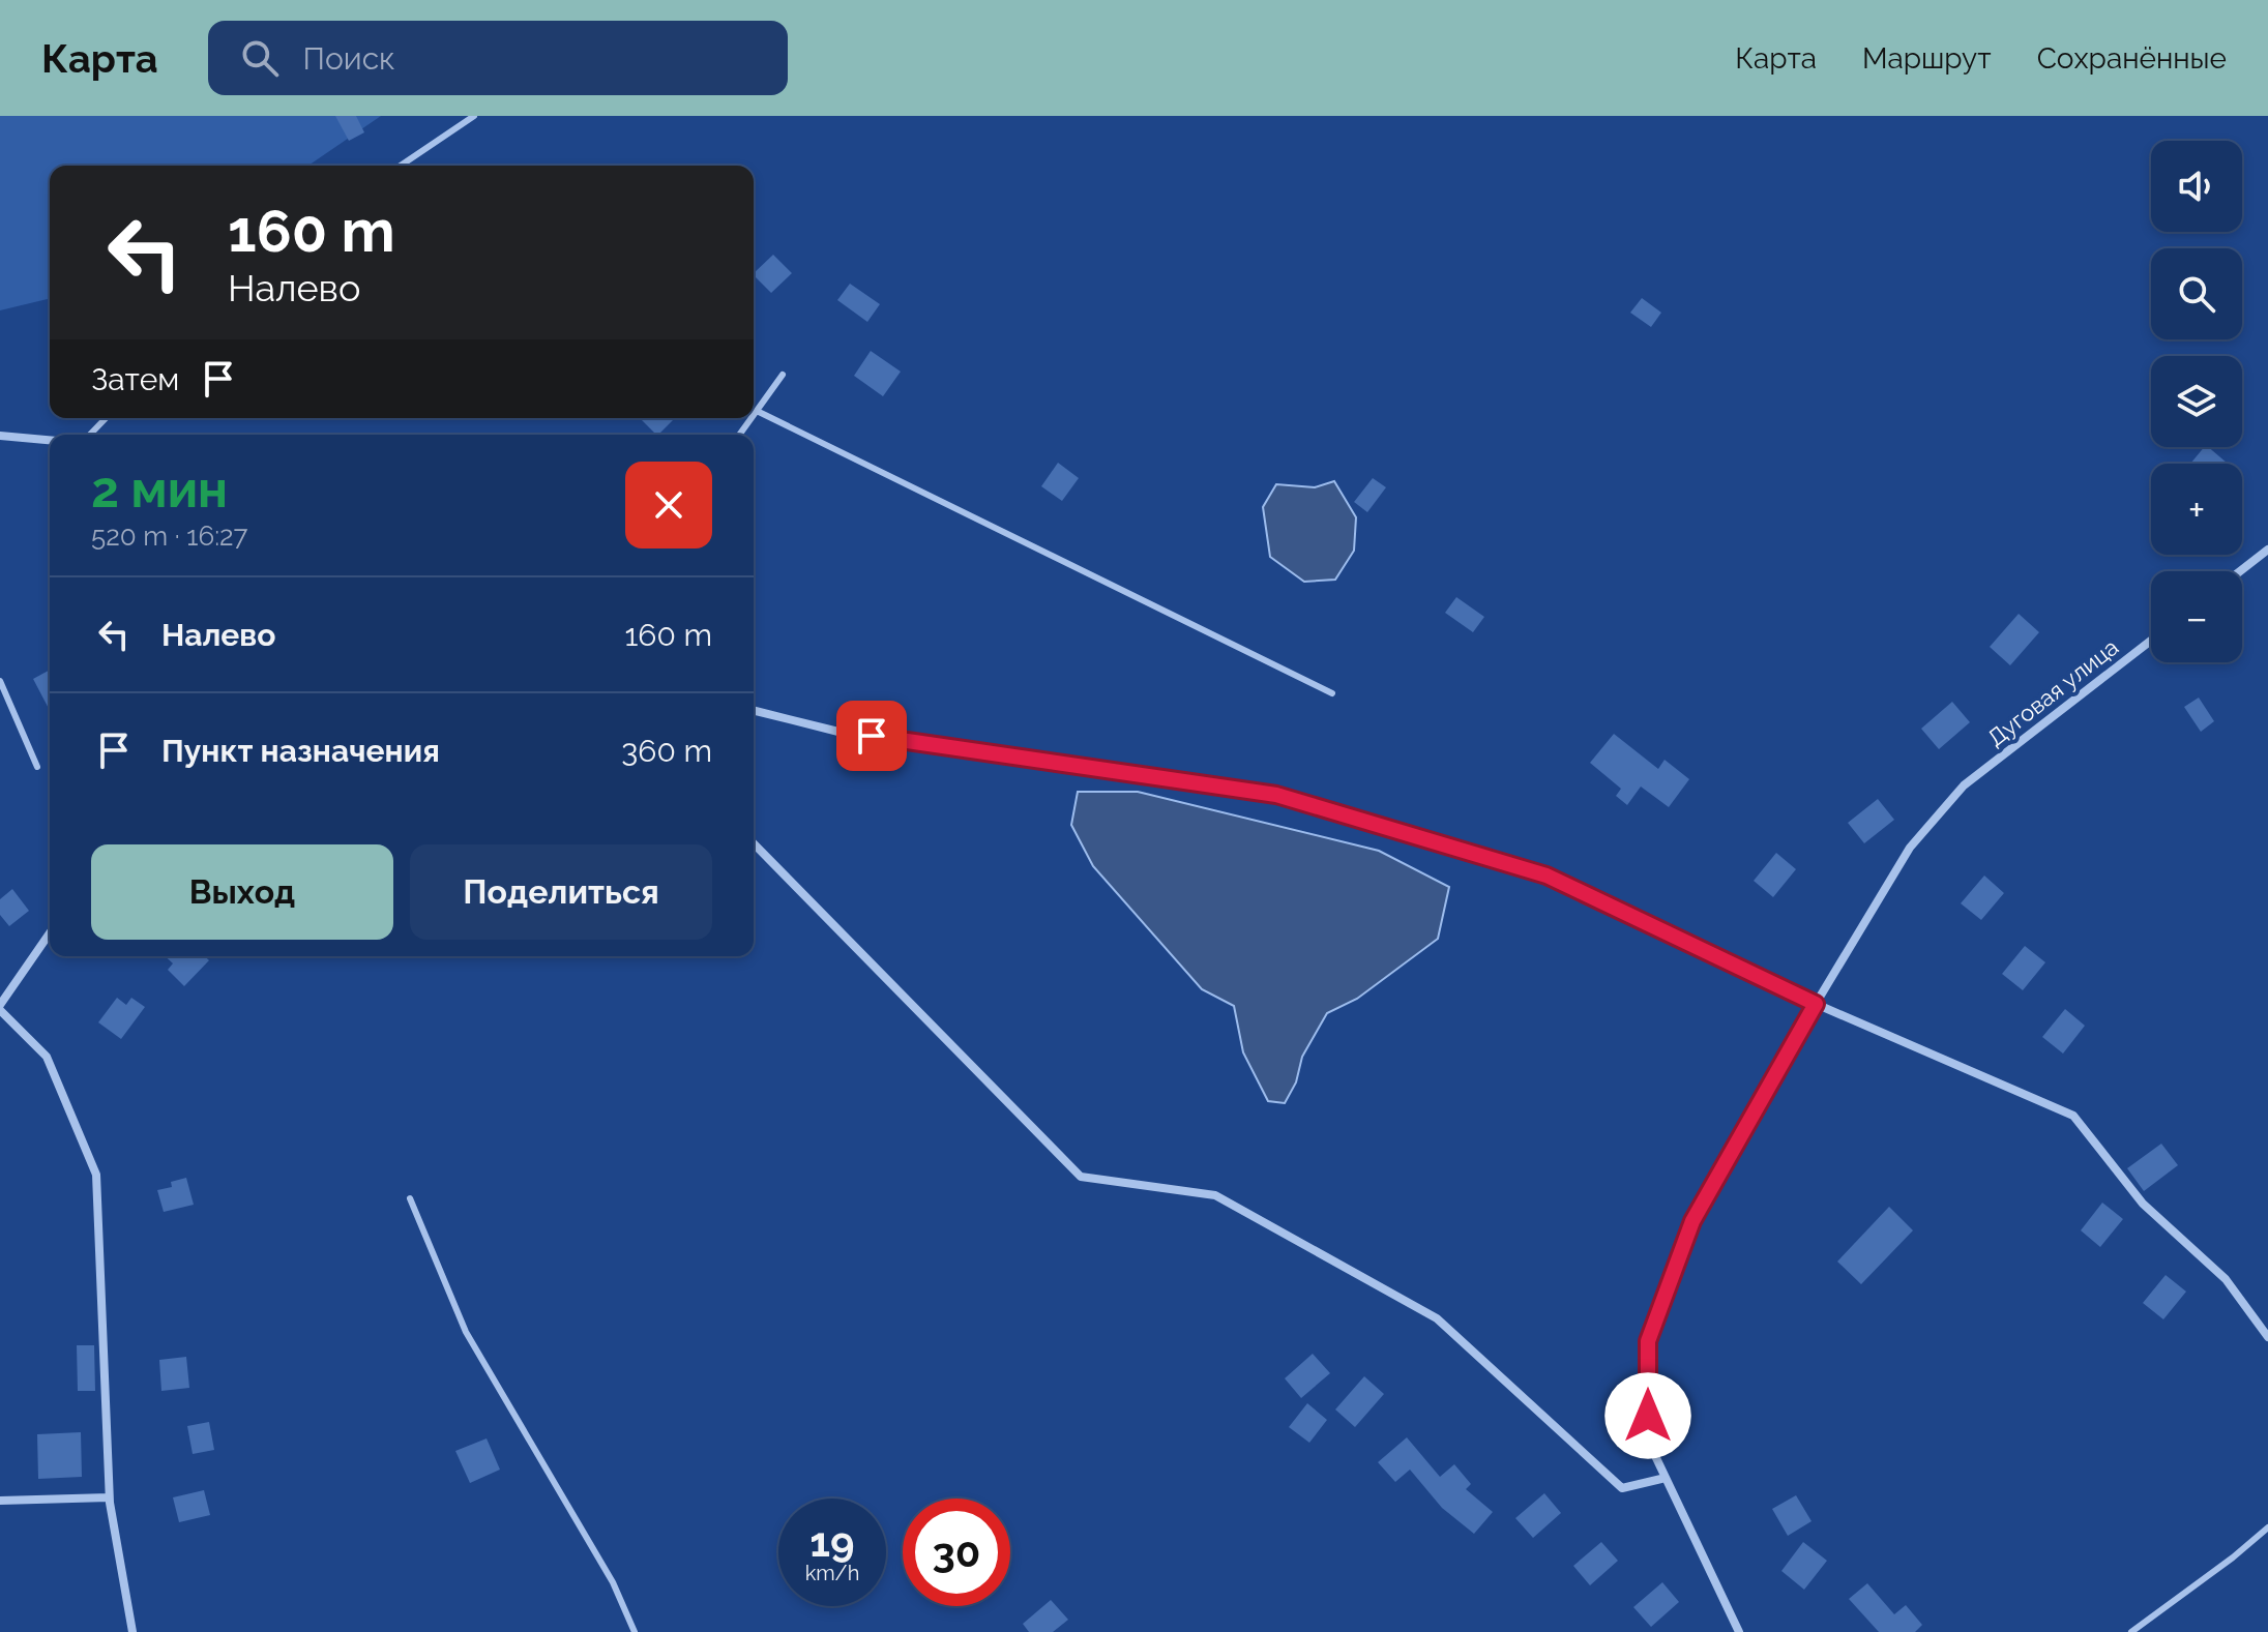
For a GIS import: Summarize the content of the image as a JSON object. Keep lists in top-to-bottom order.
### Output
{
  "streets": {
    "street": ["Дуговая улица"]
  },
  "page": {
    "header": "Карта",
    "search": "Поиск",
    "nav": ["Карта", "Маршрут", "Сохранённые"],
    "map_buttons": ["+", "−"],
    "turn": ["160 m", "Налево"],
    "then": "Затем",
    "heading": ["2 мин", "520 m · 16:27"],
    "list": [
      {
        "name": "Налево",
        "value": "160 m"
      },
      {
        "name": "Пункт назначения",
        "value": "360 m"
      }
    ],
    "buttons": ["Выход", "Поделиться"],
    "speed": "19 km/h",
    "limit": "30"
  }
}
